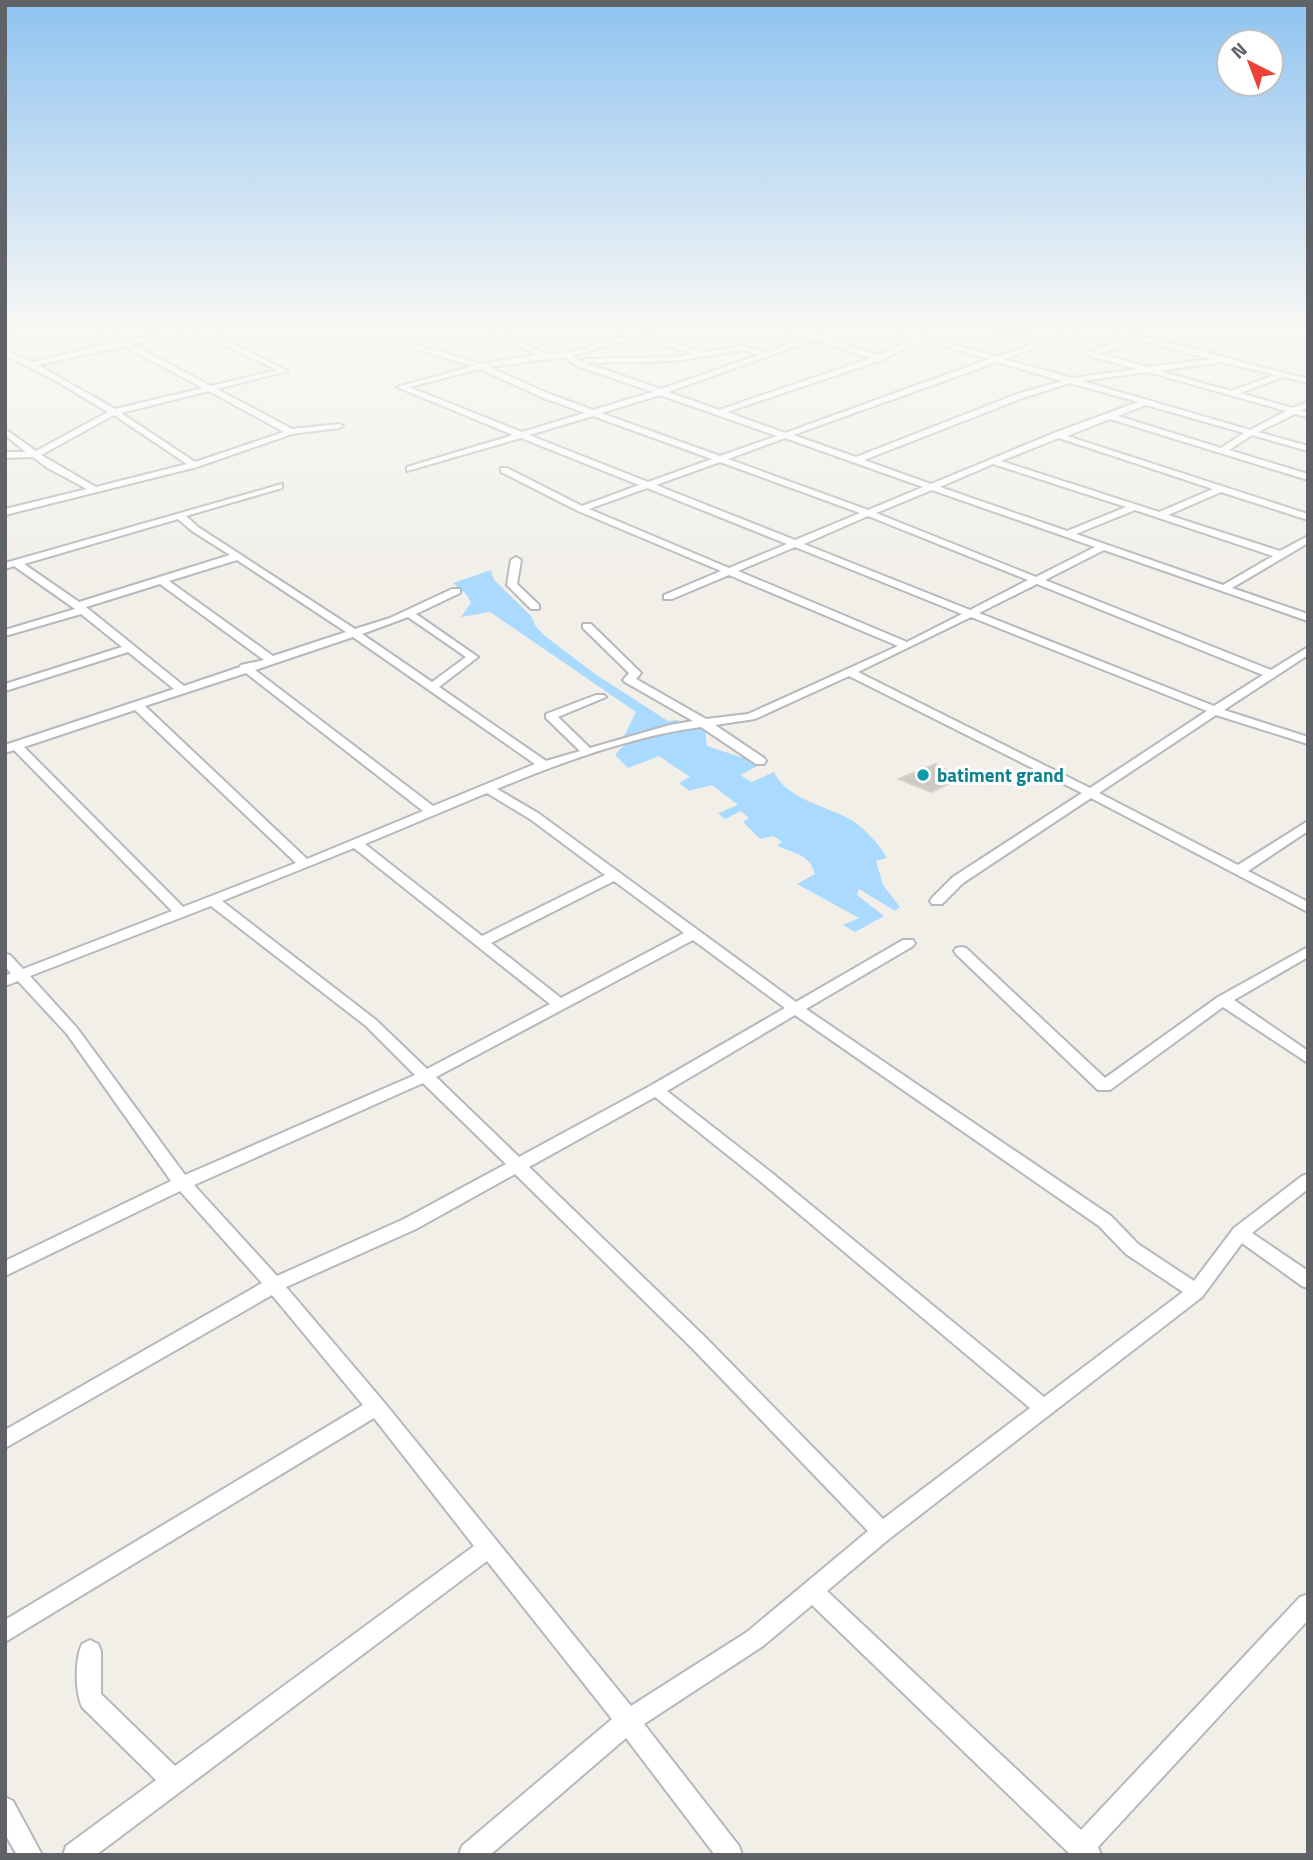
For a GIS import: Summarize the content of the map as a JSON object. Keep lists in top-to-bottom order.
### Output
{
  "places": ["batiment grand"],
  "north": "top left"
}
